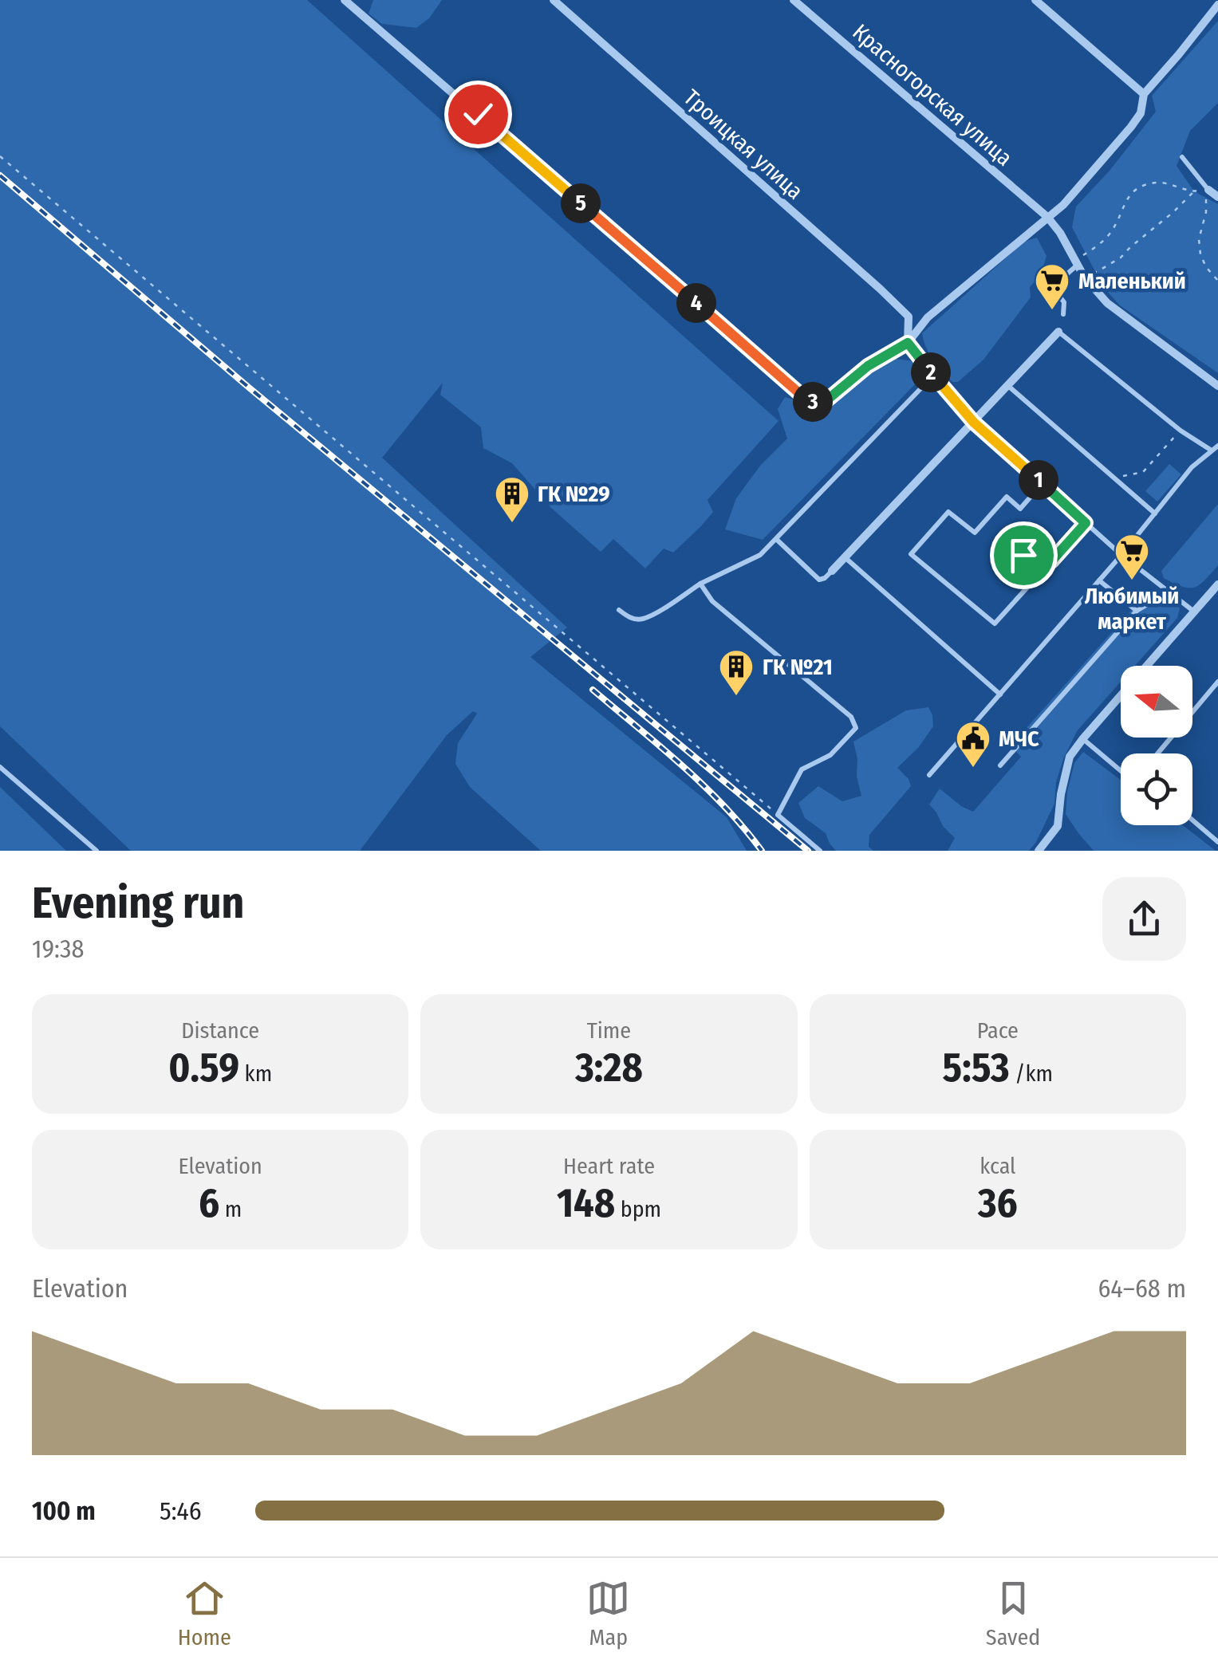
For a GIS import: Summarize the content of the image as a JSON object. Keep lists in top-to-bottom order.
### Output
{
  "streets": {
    "street": ["Красногорская улица", "Троицкая улица"]
  },
  "places": {
    "supermarket": ["Маленький", "Любимый маркет"],
    "building": ["ГК №29", "ГК №21"],
    "public building": ["МЧС"]
  },
  "north": "left",
  "page": {
    "pins": [
      "5",
      "4",
      "2",
      "3",
      "1"
    ],
    "heading": ["Evening run", "19:38"],
    "stats": [
      ["Distance", "0.59 km"],
      ["Time", "3:28"],
      ["Pace", "5:53 /km"],
      ["Elevation", "6 m"],
      ["Heart rate", "148 bpm"],
      ["kcal", "36"]
    ],
    "chart": ["Elevation", "64–68 m"],
    "list": [
      {
        "name": "100 m",
        "note": "5:46"
      }
    ],
    "tabs": ["Home", "Map", "Saved"]
  }
}
